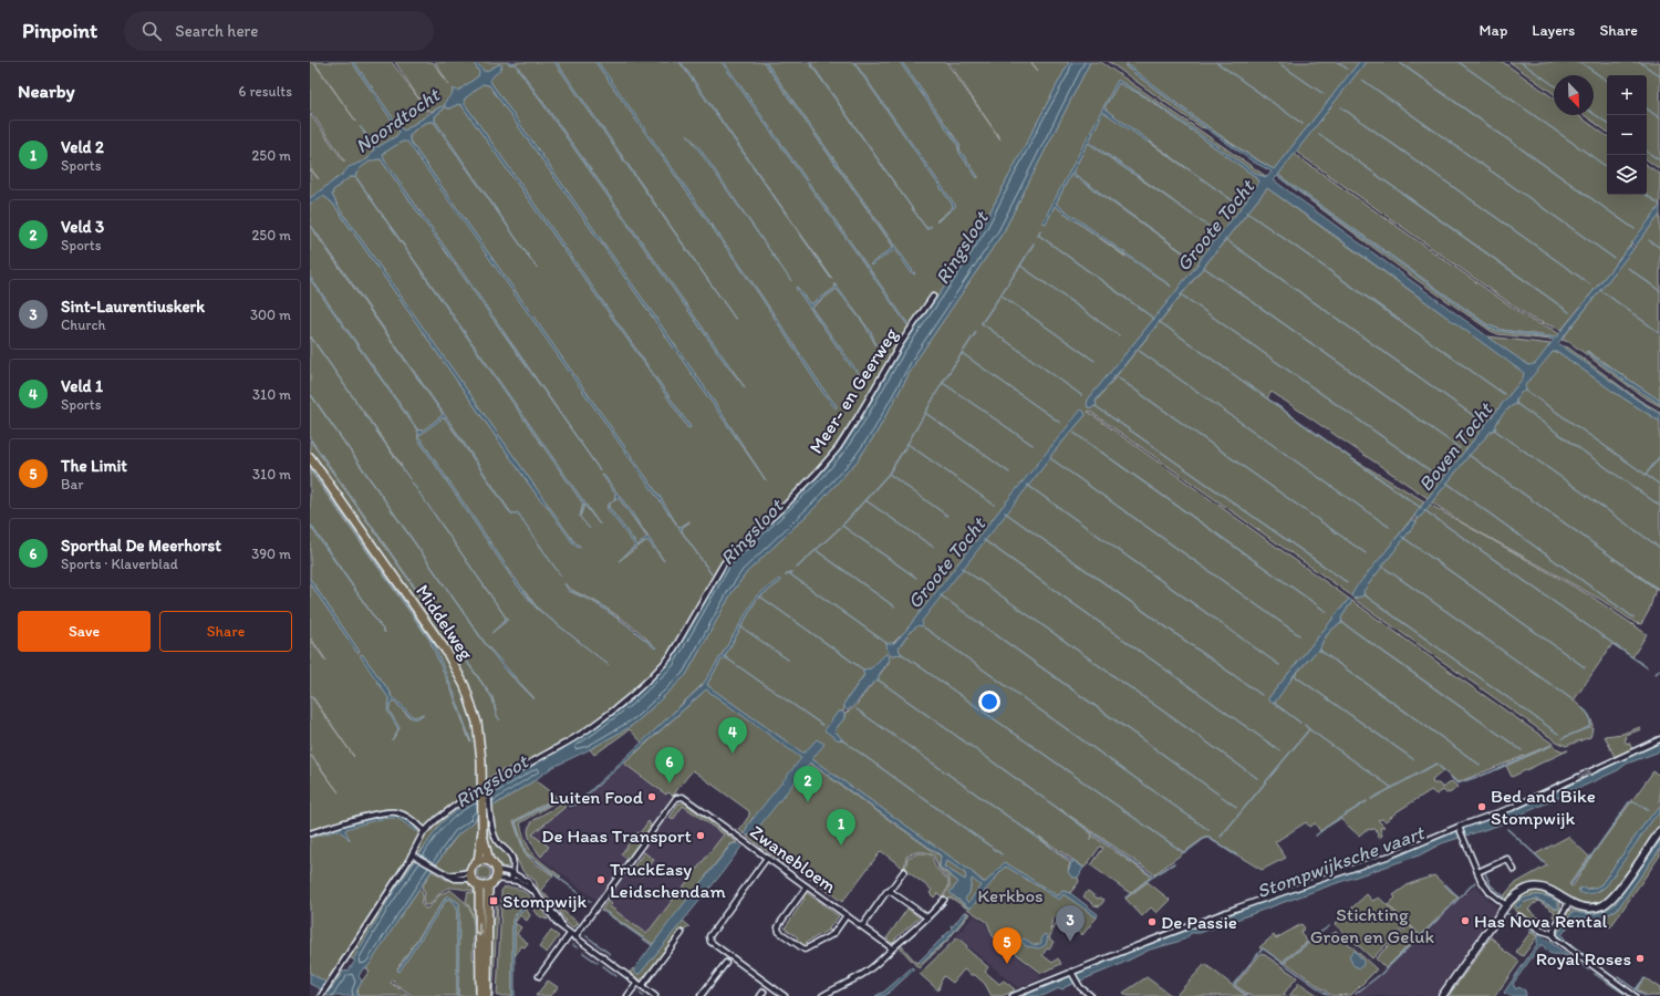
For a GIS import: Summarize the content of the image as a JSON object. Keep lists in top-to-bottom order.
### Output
{
  "streets": {
    "main road": ["Middelweg"],
    "street": ["Meer- en Geerweg", "Zwanebloem"]
  },
  "crossings": [
    ["Meer- en Geerweg", "Middelweg"]
  ],
  "water": [
    "Noordtocht",
    "Groote Tocht",
    "Ringsloot",
    "Boven Tocht",
    "Stompwijksche vaart"
  ],
  "parks": ["Kerkbos", "Stichting Groen en Geluk"],
  "places": {
    "other": [
      "Luiten Food",
      "Bed and Bike Stompwijk",
      "De Haas Transport",
      "TruckEasy Leidschendam",
      "Has Nova Rental",
      "De Passie",
      "Royal Roses"
    ],
    "transit": ["Stompwijk"]
  },
  "north": "bottom right",
  "page": {
    "header": "Pinpoint",
    "search": "Search here",
    "nav": ["Map", "Layers", "Share"],
    "heading": ["Nearby", "6 results"],
    "map_buttons": ["+", "−"],
    "list": [
      {
        "mark": "1",
        "name": "Veld 2",
        "note": "Sports",
        "value": "250 m"
      },
      {
        "mark": "2",
        "name": "Veld 3",
        "note": "Sports",
        "value": "250 m"
      },
      {
        "mark": "3",
        "name": "Sint-Laurentiuskerk",
        "note": "Church",
        "value": "300 m"
      },
      {
        "mark": "4",
        "name": "Veld 1",
        "note": "Sports",
        "value": "310 m"
      },
      {
        "mark": "5",
        "name": "The Limit",
        "note": "Bar",
        "value": "310 m"
      },
      {
        "mark": "6",
        "name": "Sporthal De Meerhorst",
        "note": "Sports · Klaverblad",
        "value": "390 m"
      }
    ],
    "buttons": ["Save", "Share"],
    "pins": [
      "4",
      "6",
      "2",
      "1",
      "3",
      "5"
    ]
  }
}
